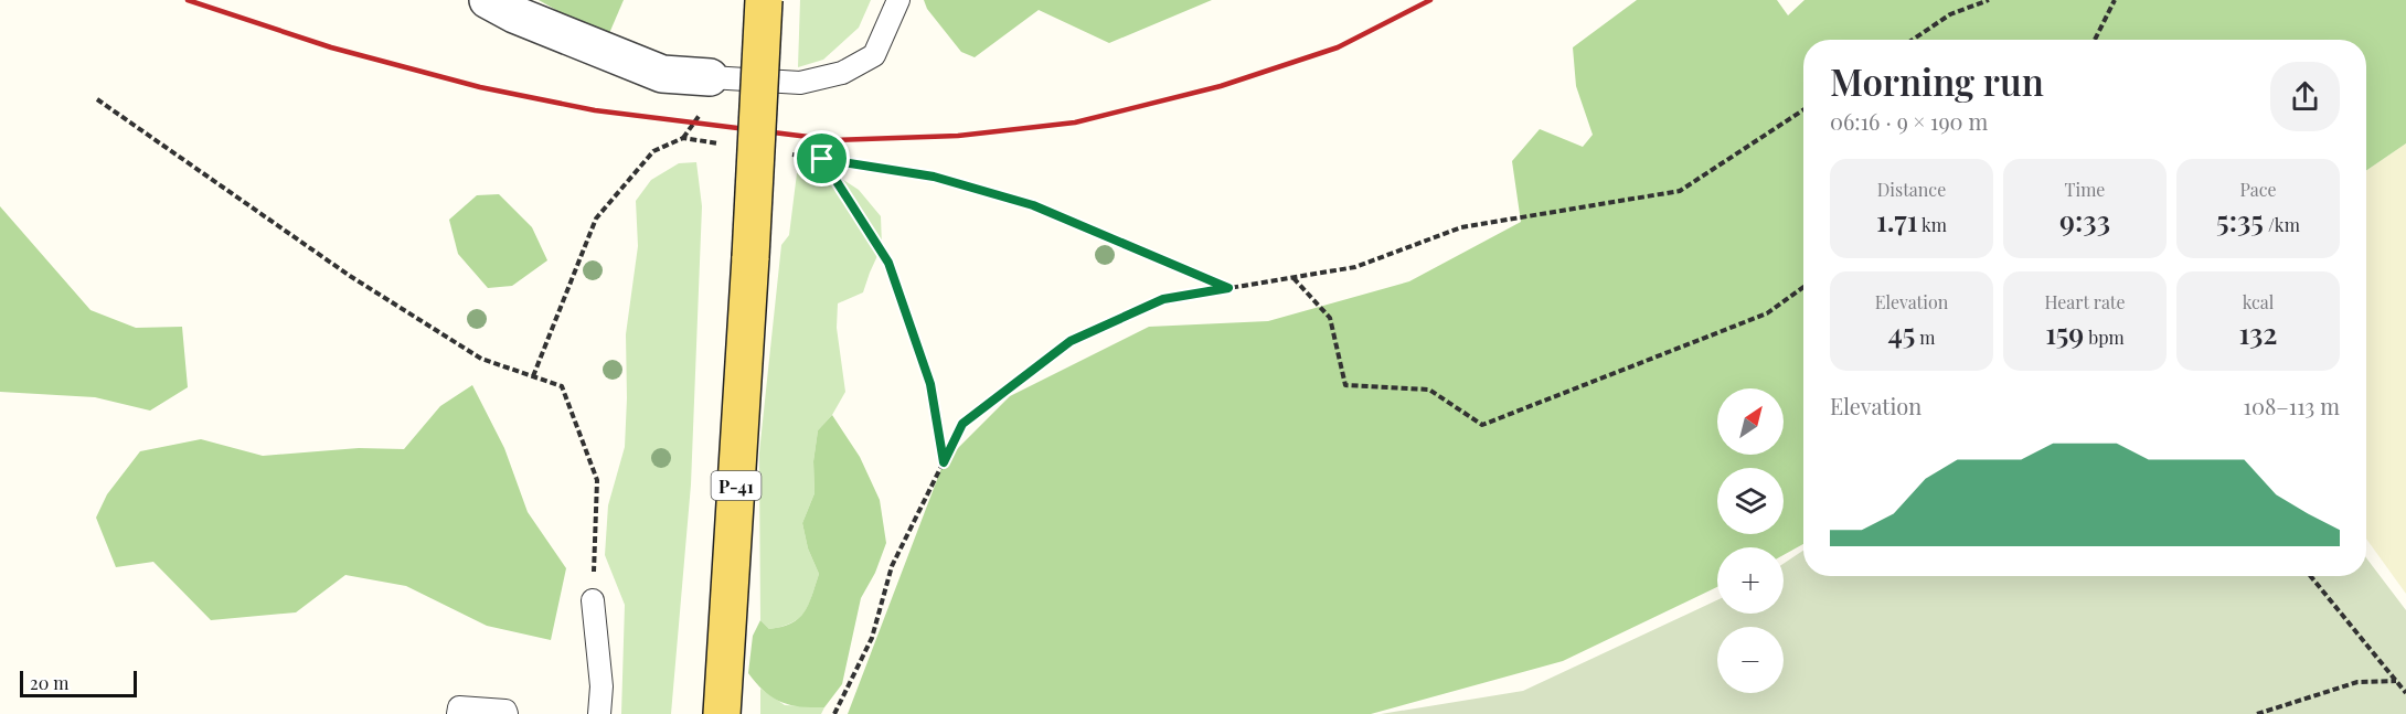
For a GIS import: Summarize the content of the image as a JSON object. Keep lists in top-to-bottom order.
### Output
{
  "streets": {
    "main road": ["Р-41"]
  },
  "scale_bar": "20 m",
  "north": "top right",
  "page": {
    "heading": ["Morning run", "06:16 · 9 × 190 m"],
    "stats": [
      ["Distance", "1.71 km"],
      ["Time", "9:33"],
      ["Pace", "5:35 /km"],
      ["Elevation", "45 m"],
      ["Heart rate", "159 bpm"],
      ["kcal", "132"]
    ],
    "chart": ["Elevation", "108–113 m"],
    "map_buttons": ["+", "−"],
    "scale": "20 m"
  }
}
